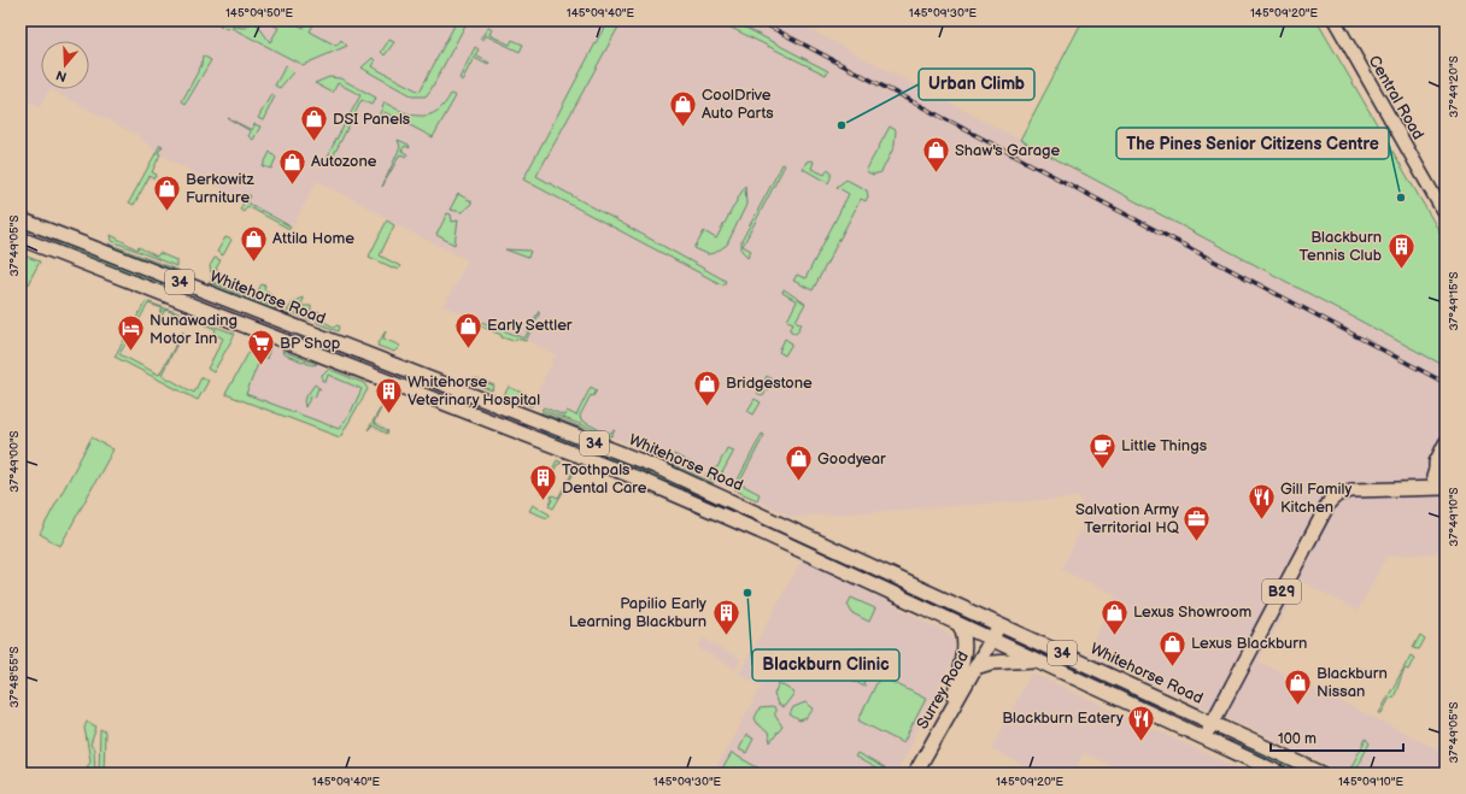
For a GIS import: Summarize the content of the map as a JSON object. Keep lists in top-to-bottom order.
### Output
{
  "streets": {
    "main road": [
      "34",
      "Whitehorse Road",
      "B29",
      "Surrey Road"
    ],
    "street": ["Central Road"]
  },
  "crossings": [
    ["34", "B29"],
    ["34", "Surrey Road"],
    ["Whitehorse Road", "B29"],
    ["Whitehorse Road", "Surrey Road"]
  ],
  "places": {
    "other": ["Urban Climb", "The Pines Senior Citizens Centre", "Blackburn Clinic"],
    "shop": [
      "CoolDrive Auto Parts",
      "DSI Panels",
      "Shaw's Garage",
      "Autozone",
      "Berkowitz Furniture",
      "Attila Home",
      "Early Settler",
      "Bridgestone",
      "Goodyear",
      "Lexus Showroom",
      "Lexus Blackburn",
      "Blackburn Nissan"
    ],
    "building": [
      "Blackburn Tennis Club",
      "Whitehorse Veterinary Hospital",
      "Toothpals Dental Care",
      "Papilio Early Learning Blackburn"
    ],
    "hotel": ["Nunawading Motor Inn"],
    "supermarket": ["BP Shop"],
    "cafe": ["Little Things"],
    "restaurant": ["Gill Family Kitchen", "Blackburn Eatery"],
    "office": ["Salvation Army Territorial HQ"]
  },
  "scale_bar": "100 m",
  "north": "bottom",
  "coordinates": [
    "145°09'50\"E",
    "145°09'40\"E",
    "145°09'30\"E",
    "145°09'20\"E",
    "37°49'20\"S",
    "37°49'05\"S",
    "37°49'15\"S",
    "37°49'00\"S",
    "37°49'10\"S",
    "37°48'55\"S",
    "145°09'10\"E"
  ]
}
